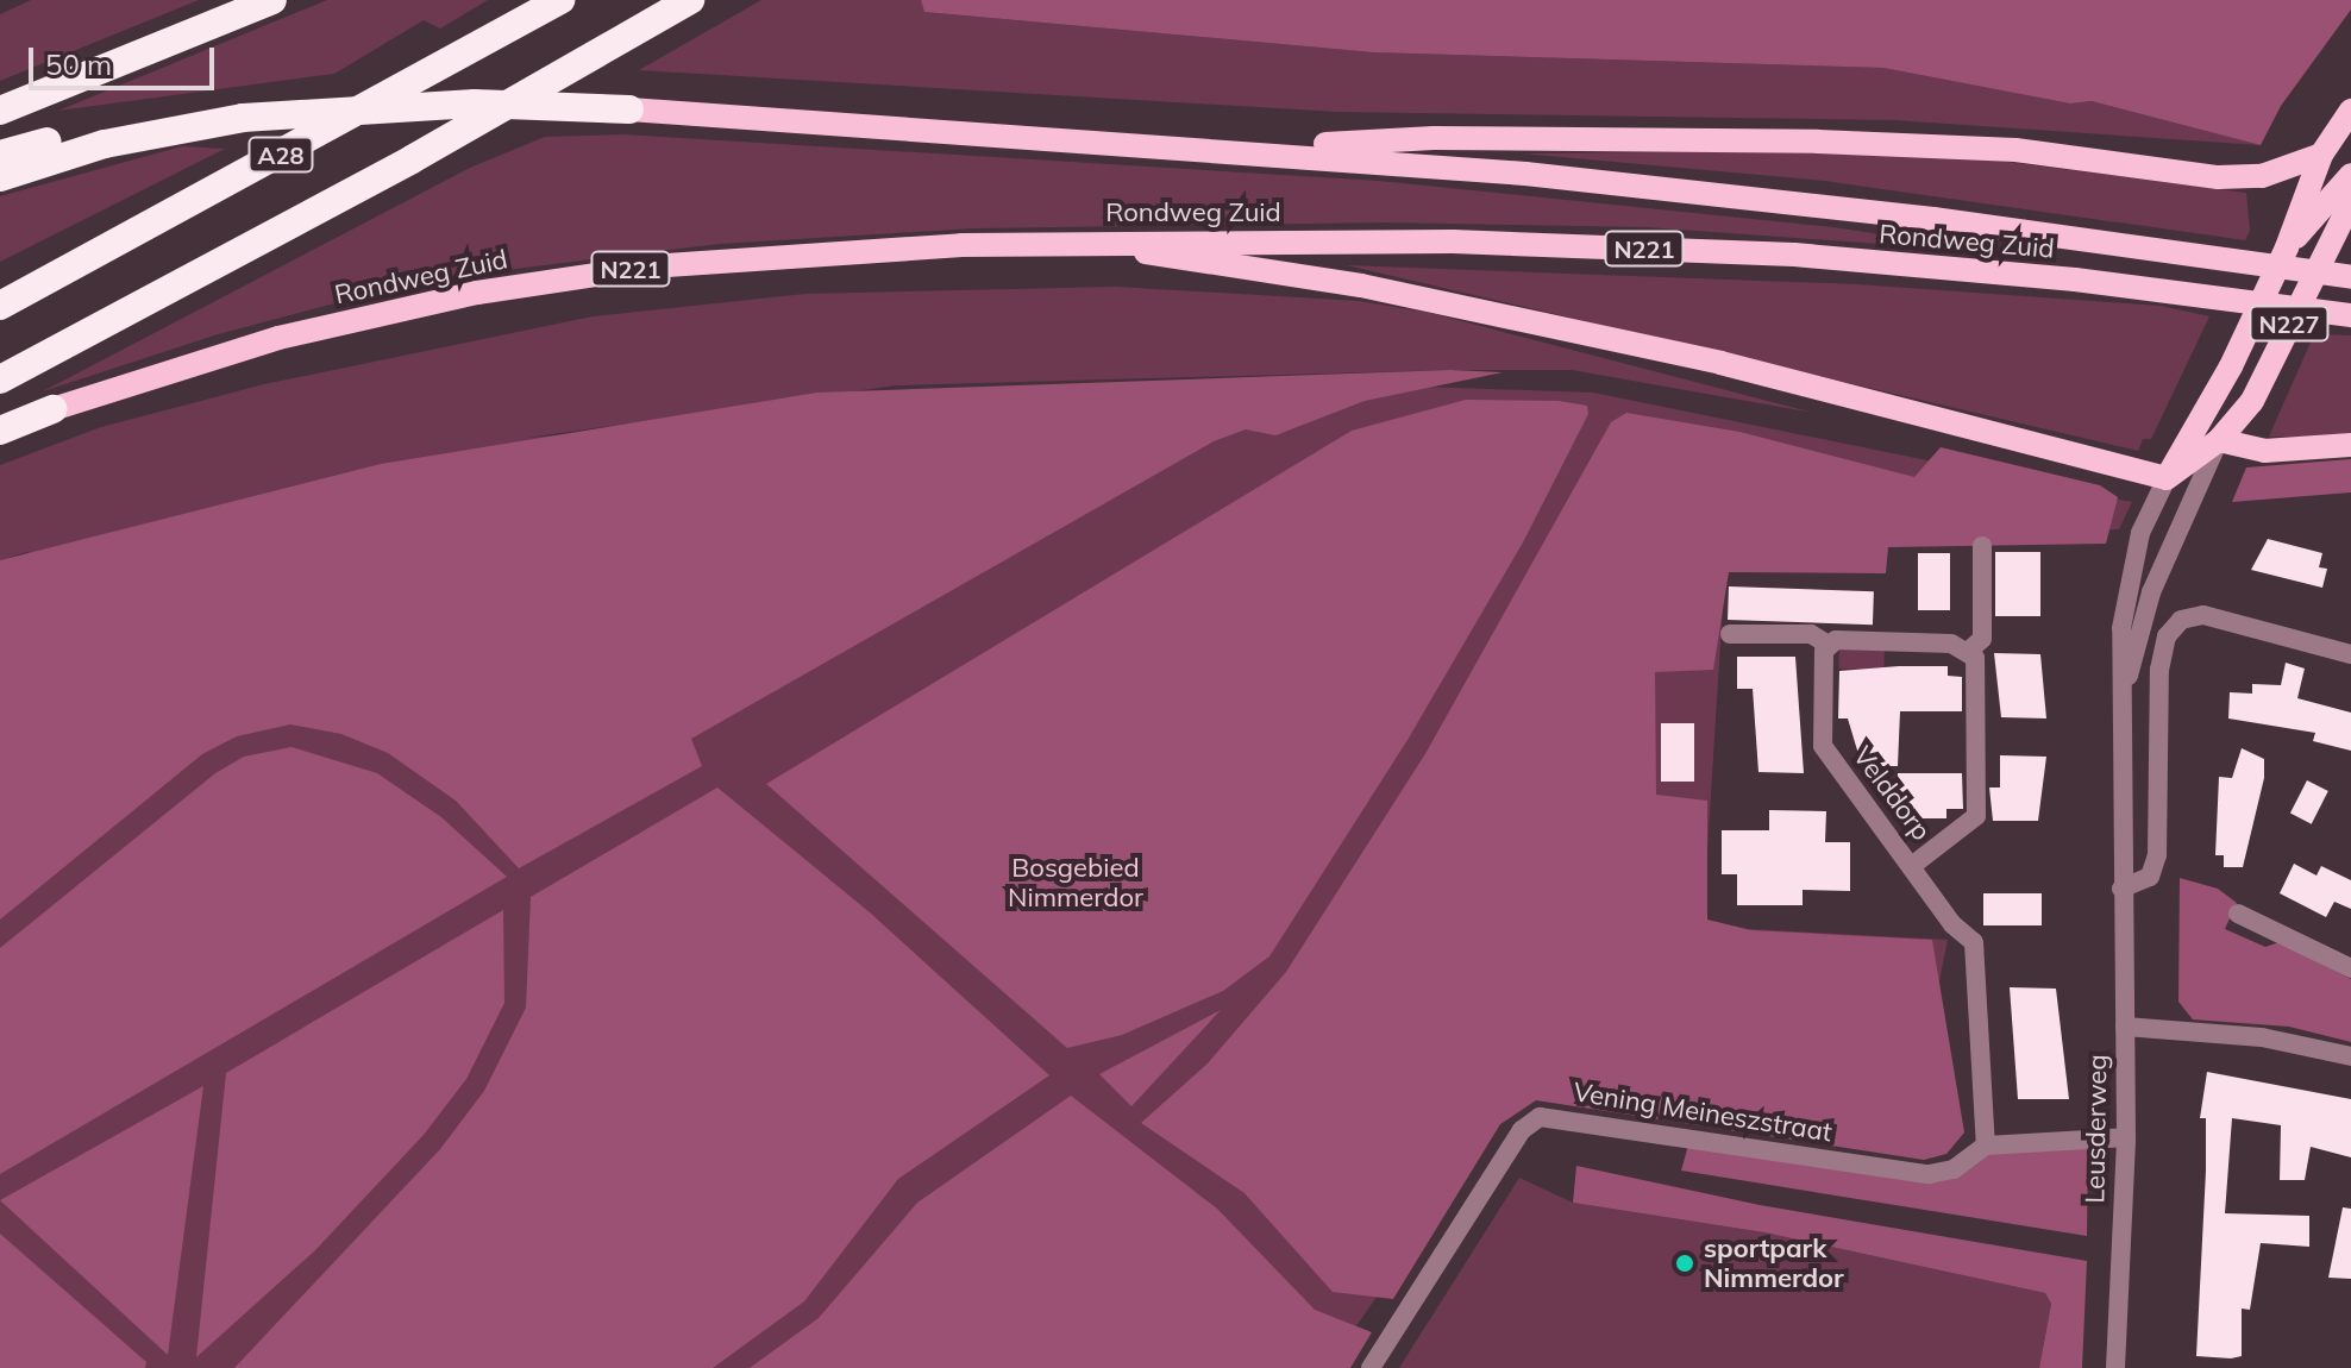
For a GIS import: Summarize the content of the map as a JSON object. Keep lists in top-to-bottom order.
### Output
{
  "streets": {
    "highway": ["A28"],
    "main road": [
      "Rondweg Zuid",
      "N221",
      "N227",
      "Leusderweg"
    ],
    "street": ["Velddorp", "Vening Meineszstraat"]
  },
  "crossings": [
    ["A28", "Rondweg Zuid"],
    ["Rondweg Zuid", "N221"],
    ["N221", "Leusderweg"],
    ["Velddorp", "Vening Meineszstraat"],
    ["Vening Meineszstraat", "Leusderweg"]
  ],
  "parks": ["Bosgebied Nimmerdor"],
  "places": ["sportpark Nimmerdor"],
  "scale_bar": "50 m"
}
